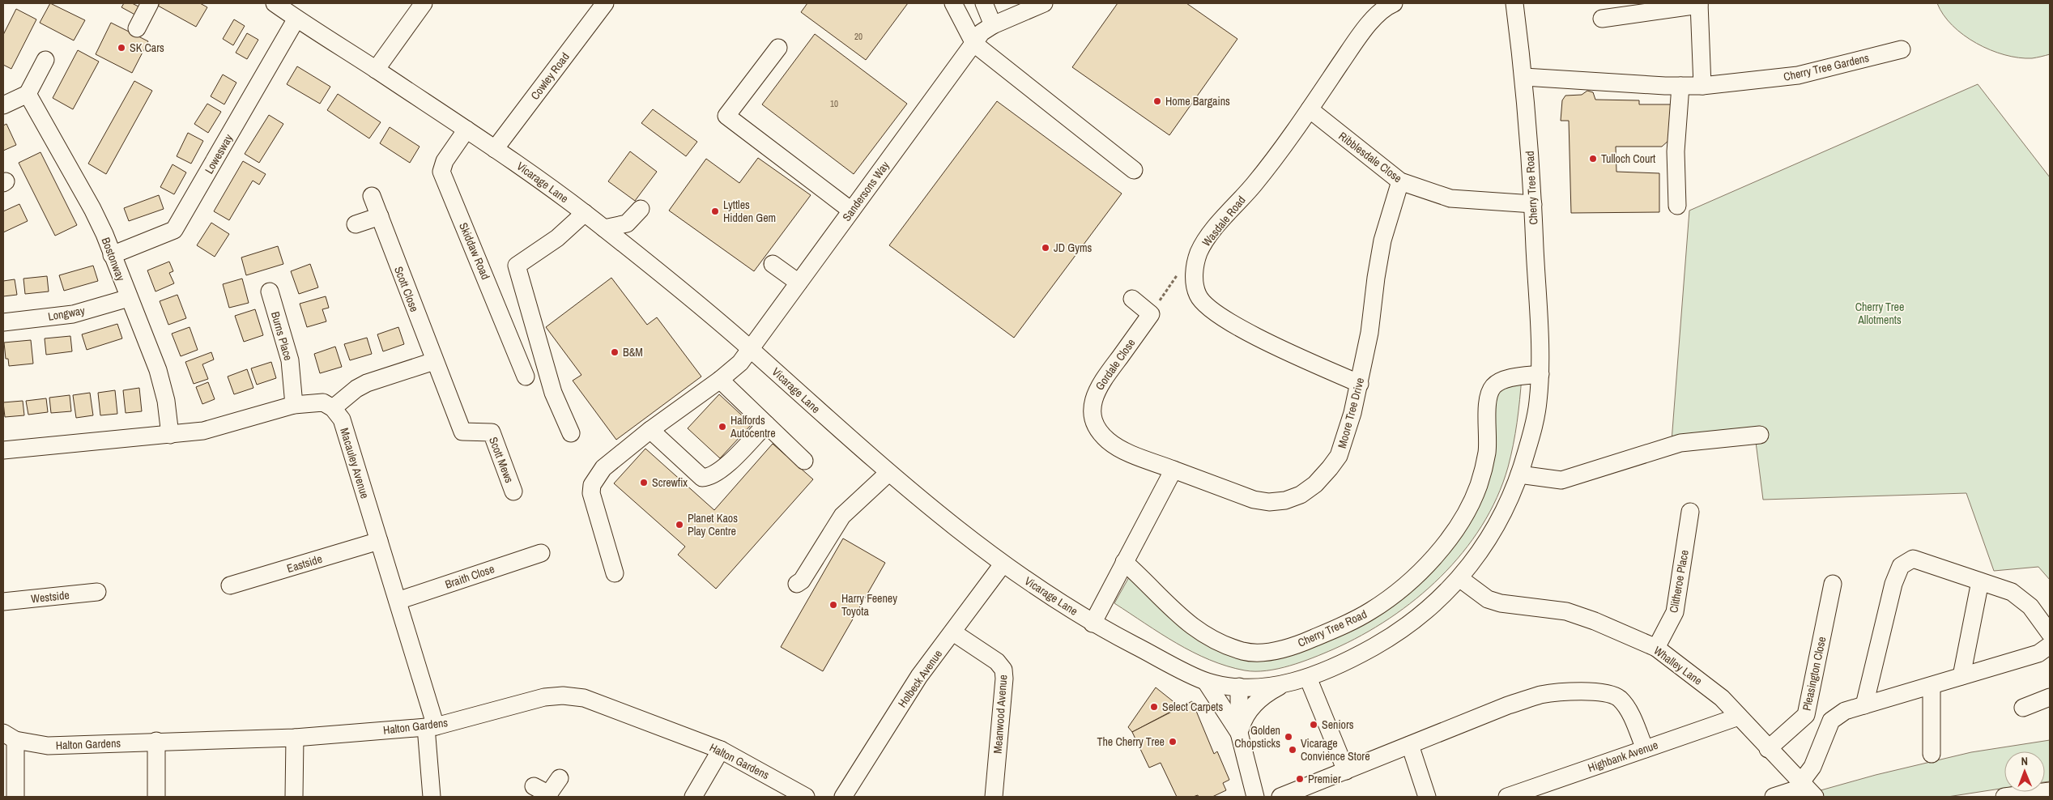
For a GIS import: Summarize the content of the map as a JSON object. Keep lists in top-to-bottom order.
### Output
{
  "streets": {
    "street": [
      "Cherry Tree Gardens",
      "Cowley Road",
      "Lowesway",
      "Ribblesdale Close",
      "Vicarage Lane",
      "Cherry Tree Road",
      "Sandersons Way",
      "Wasdale Road",
      "Skiddaw Road",
      "Bostonway",
      "Scott Close",
      "Longway",
      "Burns Place",
      "Gordale Close",
      "Moore Tree Drive",
      "Scott Mews",
      "Macauley Avenue",
      "Eastside",
      "Braith Close",
      "Clitheroe Place",
      "Westside",
      "Whalley Lane",
      "Pleasington Close",
      "Holbeck Avenue",
      "Meanwood Avenue",
      "Halton Gardens",
      "Highbank Avenue"
    ]
  },
  "crossings": [
    ["Cherry Tree Gardens", "Cherry Tree Road"],
    ["Cowley Road", "Vicarage Lane"],
    ["Lowesway", "Vicarage Lane"],
    ["Lowesway", "Bostonway"],
    ["Ribblesdale Close", "Cherry Tree Road"],
    ["Ribblesdale Close", "Wasdale Road"],
    ["Ribblesdale Close", "Moore Tree Drive"],
    ["Vicarage Lane", "Cherry Tree Road"],
    ["Vicarage Lane", "Sandersons Way"],
    ["Vicarage Lane", "Skiddaw Road"],
    ["Vicarage Lane", "Holbeck Avenue"],
    ["Cherry Tree Road", "Whalley Lane"],
    ["Wasdale Road", "Moore Tree Drive"],
    ["Bostonway", "Longway"],
    ["Scott Close", "Scott Mews"],
    ["Gordale Close", "Moore Tree Drive"],
    ["Macauley Avenue", "Eastside"],
    ["Macauley Avenue", "Braith Close"],
    ["Macauley Avenue", "Halton Gardens"],
    ["Clitheroe Place", "Whalley Lane"],
    ["Whalley Lane", "Pleasington Close"],
    ["Whalley Lane", "Highbank Avenue"],
    ["Holbeck Avenue", "Meanwood Avenue"]
  ],
  "parks": ["Cherry Tree Allotments"],
  "places": [
    "SK Cars",
    "Home Bargains",
    "Tulloch Court",
    "Lyttles Hidden Gem",
    "JD Gyms",
    "B&M",
    "Halfords Autocentre",
    "Screwfix",
    "Planet Kaos Play Centre",
    "Harry Feeney Toyota",
    "Select Carpets",
    "Seniors",
    "Golden Chopsticks",
    "The Cherry Tree",
    "Vicarage Convience Store",
    "Premier"
  ],
  "house_numbers": ["20", "10"],
  "north": "top"
}
